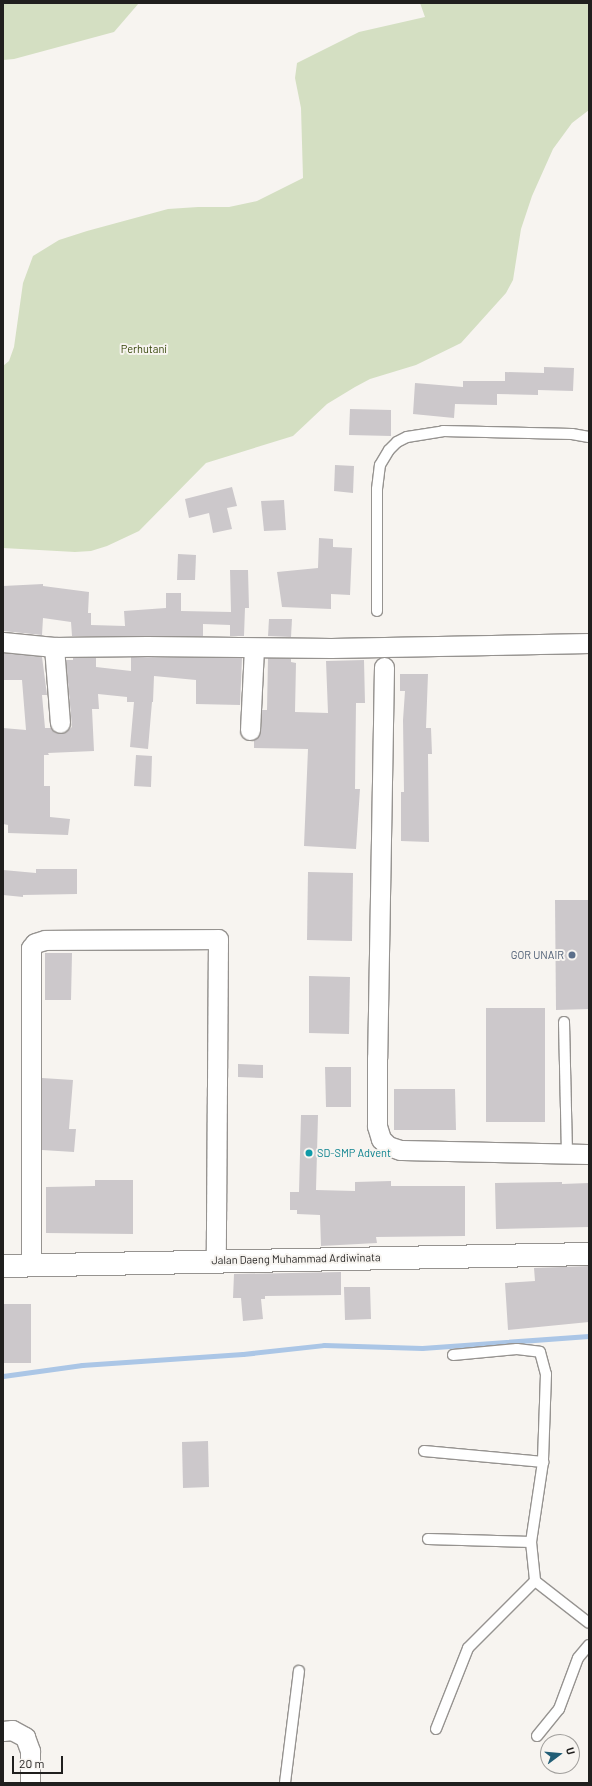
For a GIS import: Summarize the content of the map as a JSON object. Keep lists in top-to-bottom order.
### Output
{
  "streets": {
    "main road": ["Jalan Daeng Muhammad Ardiwinata"]
  },
  "parks": ["Perhutani"],
  "places": ["GOR UNAIR", "SD-SMP Advent"],
  "scale_bar": "20 m",
  "north": "right"
}
